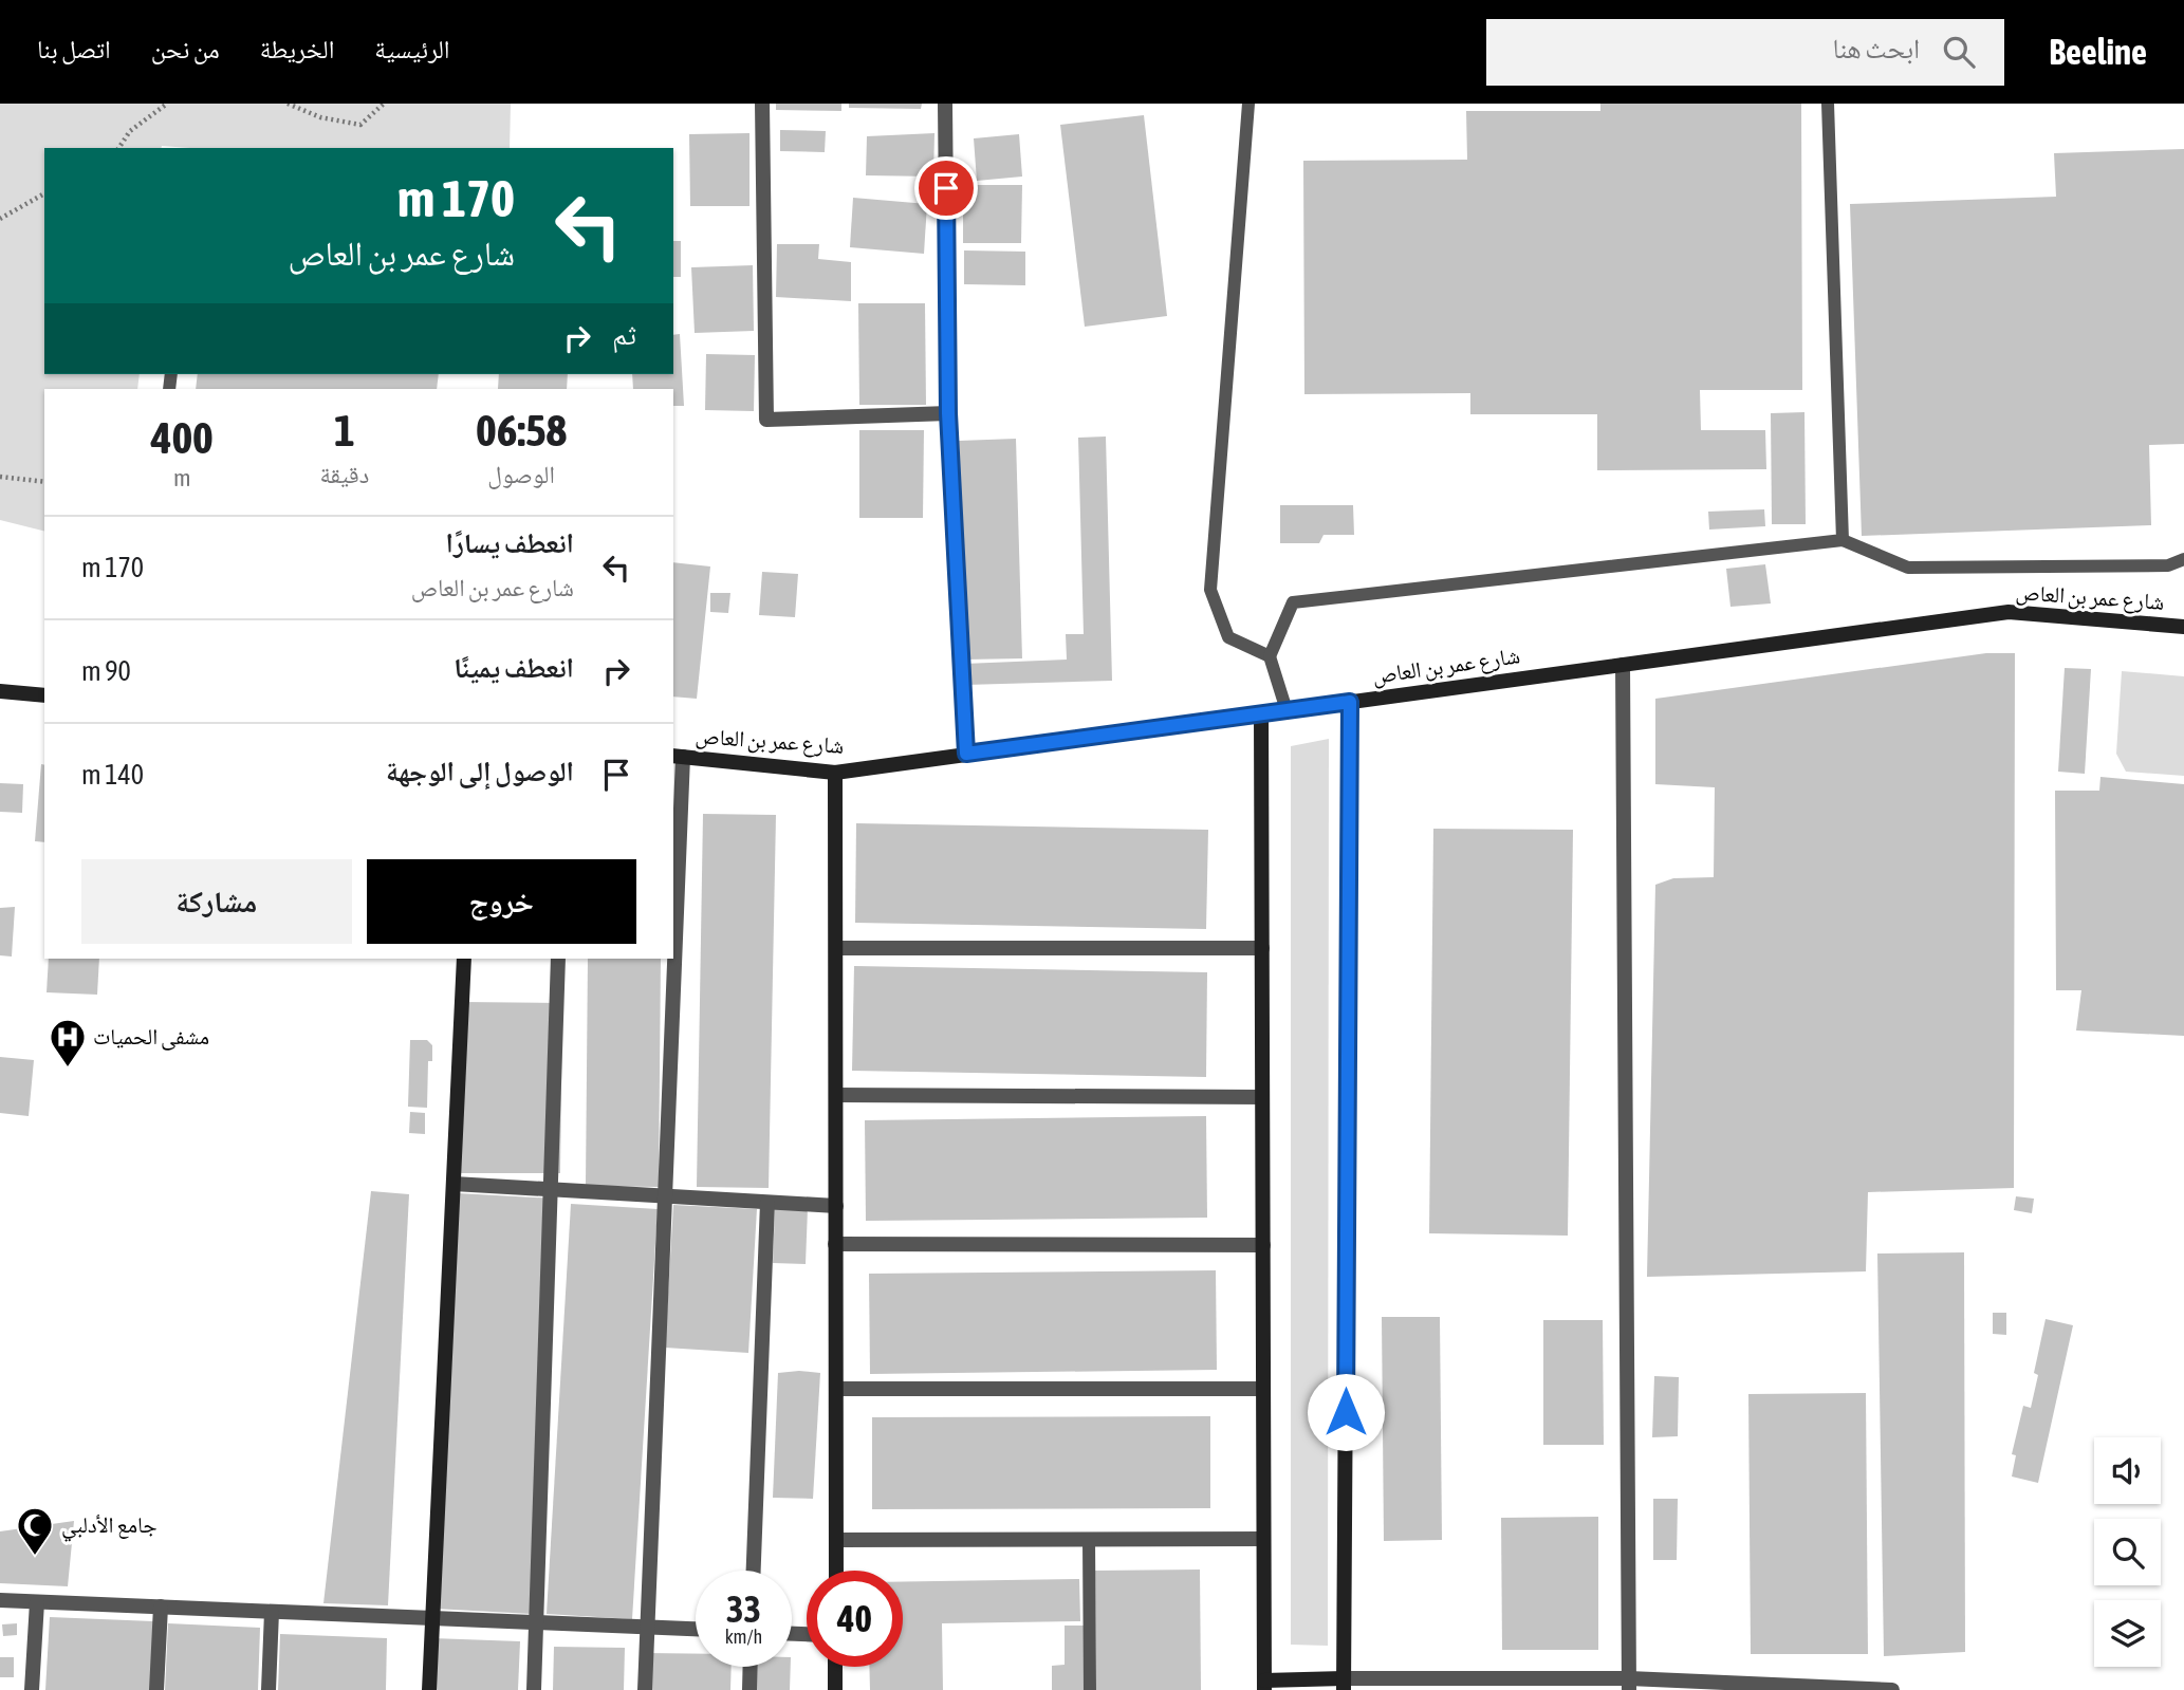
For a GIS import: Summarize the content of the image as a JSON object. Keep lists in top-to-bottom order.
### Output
{
  "streets": {
    "street": ["شارع عمر بن العاص"]
  },
  "places": {
    "hospital": ["مشفى الحميات"],
    "mosque": ["جامع الأدلبي"]
  },
  "page": {
    "header": "Beeline",
    "search": "ابحث هنا",
    "nav": [
      "الرئيسية",
      "الخريطة",
      "من نحن",
      "اتصل بنا"
    ],
    "turn": ["170 m", "شارع عمر بن العاص"],
    "then": "ثم",
    "eta": [
      "06:58",
      "الوصول",
      "1",
      "دقيقة",
      "400",
      "m"
    ],
    "list": [
      {
        "name": "انعطف يسارًا",
        "note": "شارع عمر بن العاص",
        "value": "170 m"
      },
      {
        "name": "انعطف يمينًا",
        "value": "90 m"
      },
      {
        "name": "الوصول إلى الوجهة",
        "value": "140 m"
      }
    ],
    "buttons": ["خروج", "مشاركة"],
    "speed": "33 km/h",
    "limit": "40"
  }
}
